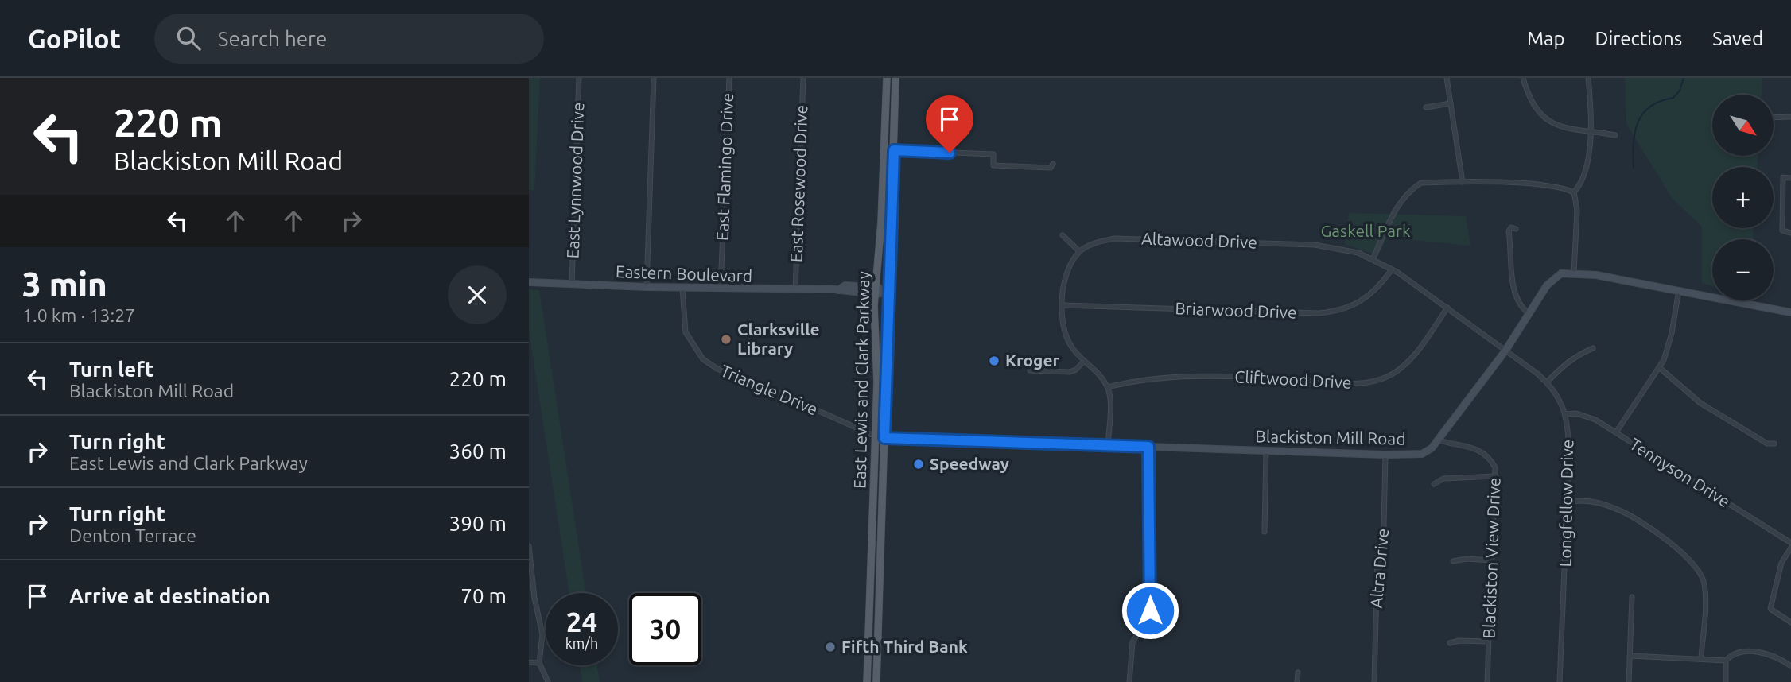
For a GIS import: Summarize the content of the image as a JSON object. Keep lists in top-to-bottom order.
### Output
{
  "streets": {
    "main road": ["Eastern Boulevard", "East Lewis and Clark Parkway", "Blackiston Mill Road"],
    "street": [
      "East Flamingo Drive",
      "East Lynnwood Drive",
      "East Rosewood Drive",
      "Altawood Drive",
      "Briarwood Drive",
      "Cliftwood Drive",
      "Triangle Drive",
      "Tennyson Drive",
      "Longfellow Drive",
      "Blackiston View Drive",
      "Altra Drive"
    ]
  },
  "crossings": [
    ["East Flamingo Drive", "Eastern Boulevard"],
    ["East Lynnwood Drive", "Eastern Boulevard"],
    ["East Rosewood Drive", "Eastern Boulevard"],
    ["Altawood Drive", "Briarwood Drive"],
    ["Altawood Drive", "Cliftwood Drive"],
    ["Altawood Drive", "Blackiston Mill Road"],
    ["Altawood Drive", "Longfellow Drive"],
    ["Eastern Boulevard", "East Lewis and Clark Parkway"],
    ["Eastern Boulevard", "Triangle Drive"],
    ["East Lewis and Clark Parkway", "Triangle Drive"],
    ["East Lewis and Clark Parkway", "Blackiston Mill Road"],
    ["Triangle Drive", "Blackiston Mill Road"],
    ["Blackiston Mill Road", "Longfellow Drive"],
    ["Blackiston Mill Road", "Blackiston View Drive"],
    ["Blackiston Mill Road", "Altra Drive"],
    ["Tennyson Drive", "Longfellow Drive"]
  ],
  "parks": ["Gaskell Park"],
  "places": [
    "Clarksville Library",
    "Kroger",
    "Speedway",
    "Fifth Third Bank"
  ],
  "north": "bottom right",
  "page": {
    "header": "GoPilot",
    "search": "Search here",
    "nav": ["Map", "Directions", "Saved"],
    "turn": ["220 m", "Blackiston Mill Road"],
    "map_buttons": ["+", "−"],
    "heading": ["3 min", "1.0 km · 13:27"],
    "list": [
      {
        "name": "Turn left",
        "note": "Blackiston Mill Road",
        "value": "220 m"
      },
      {
        "name": "Turn right",
        "note": "East Lewis and Clark Parkway",
        "value": "360 m"
      },
      {
        "name": "Turn right",
        "note": "Denton Terrace",
        "value": "390 m"
      },
      {
        "name": "Arrive at destination",
        "value": "70 m"
      }
    ],
    "speed": "24 km/h",
    "limit": "30"
  }
}
